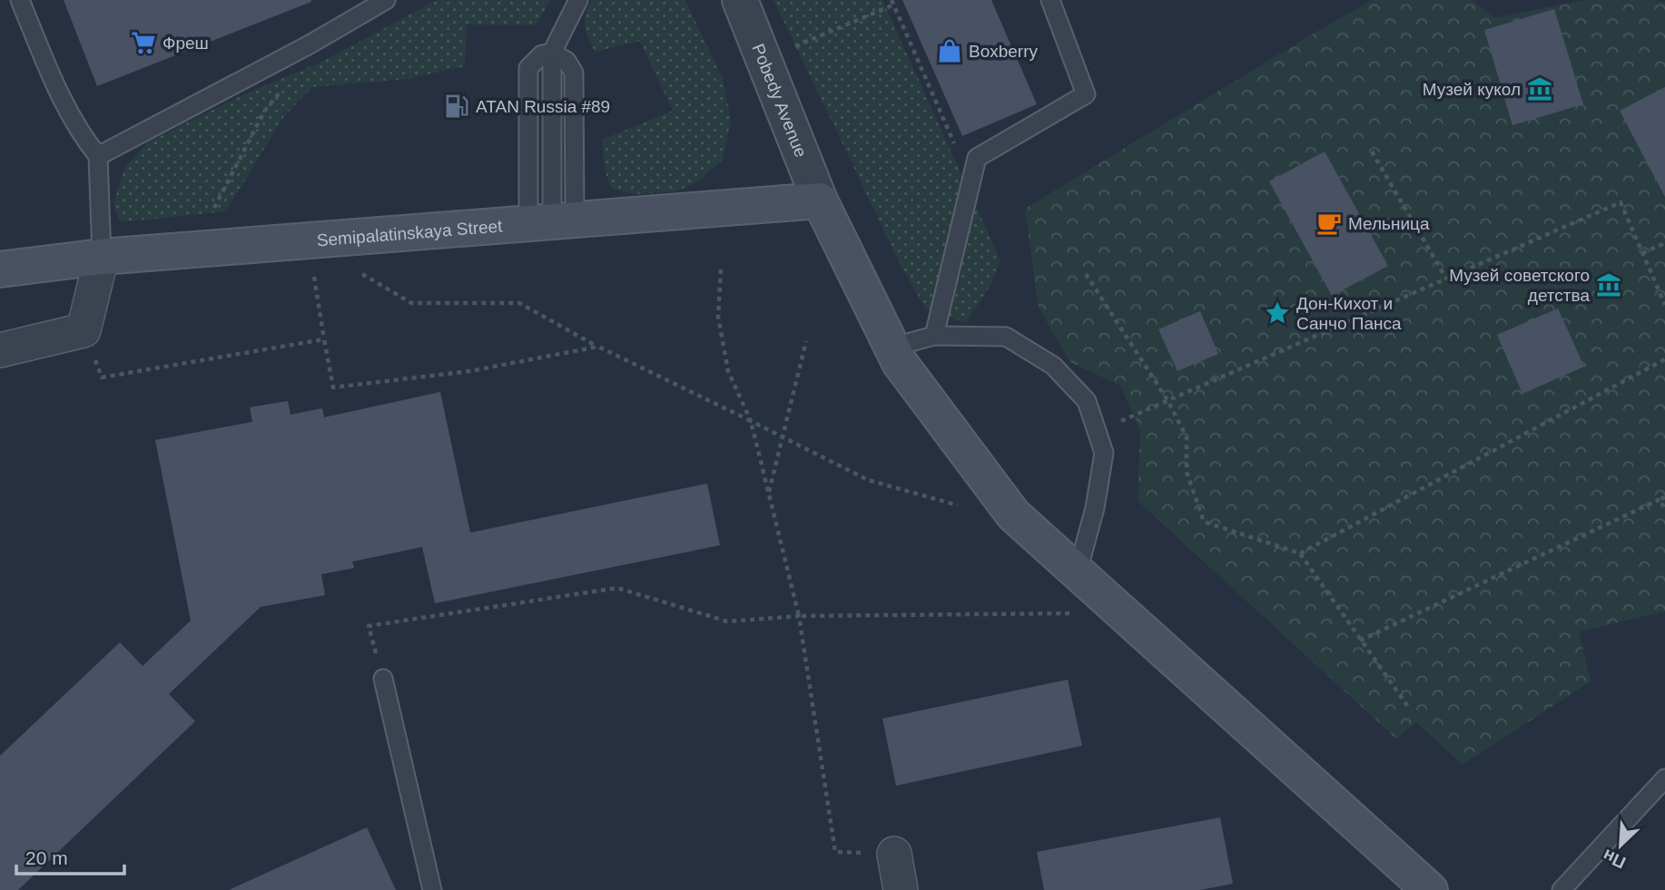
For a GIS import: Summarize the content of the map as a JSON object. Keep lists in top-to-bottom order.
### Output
{
  "streets": {
    "main road": ["Semipalatinskaya Street"],
    "street": ["Pobedy Avenue"]
  },
  "crossings": [
    ["Pobedy Avenue", "Semipalatinskaya Street"]
  ],
  "places": {
    "supermarket": ["Фреш"],
    "shop": ["Boxberry"],
    "museum": ["Музей кукол", "Музей советского детства"],
    "fuel station": ["ATAN Russia #89"],
    "cafe": ["Мельница"],
    "place": ["Дон-Кихот и Санчо Панса"]
  },
  "scale_bar": "20 m",
  "north": "bottom left"
}
